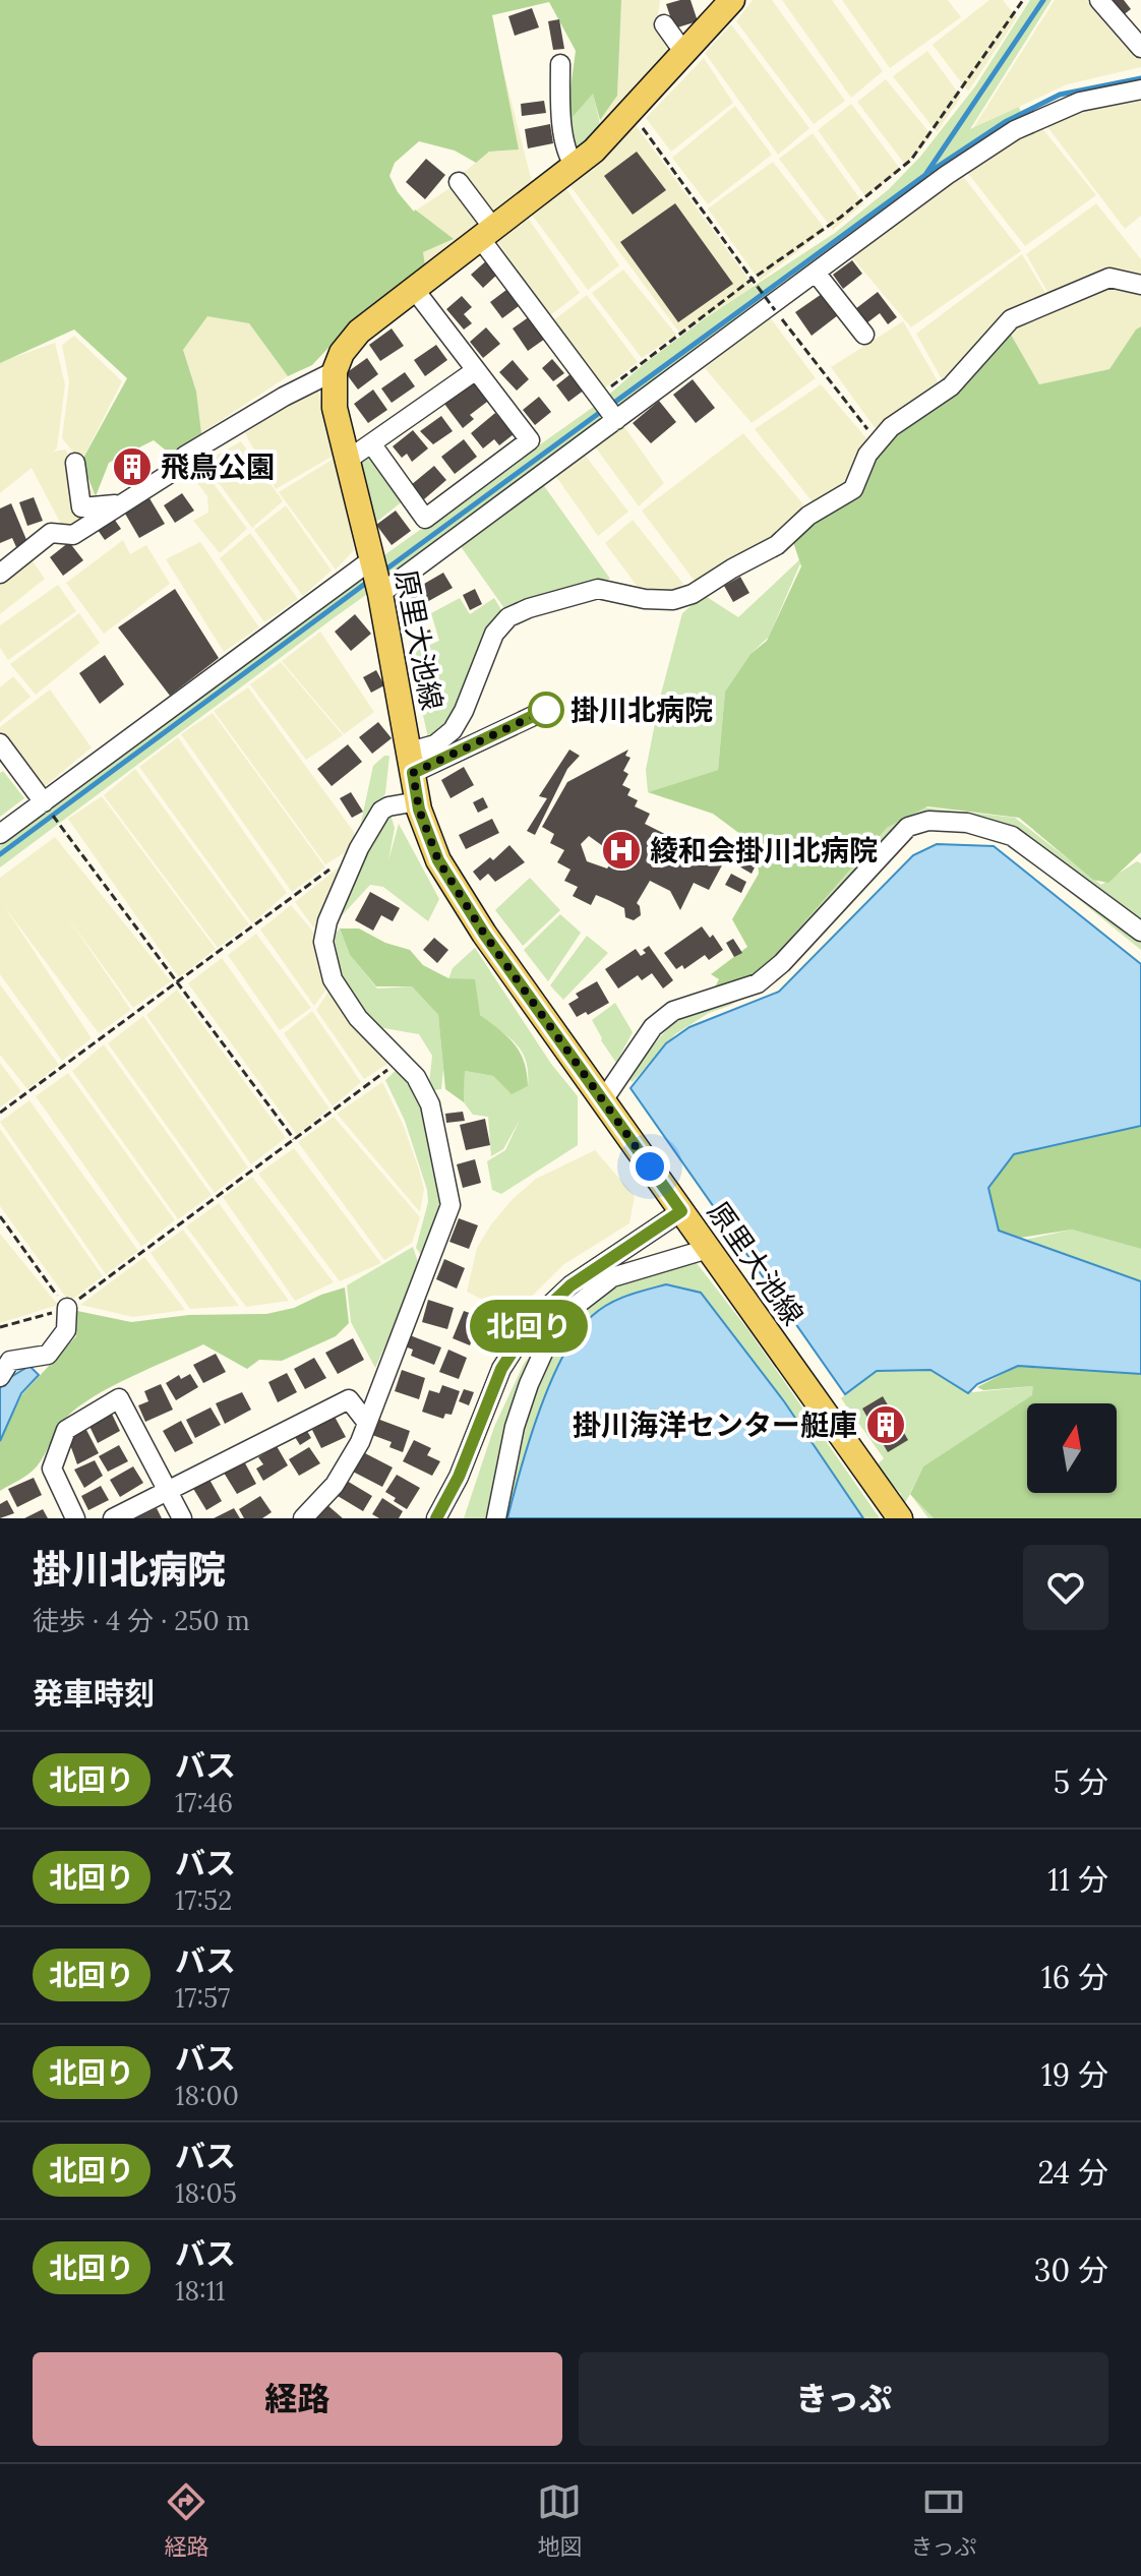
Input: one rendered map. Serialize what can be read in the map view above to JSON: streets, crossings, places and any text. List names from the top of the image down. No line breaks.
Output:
{"streets":{"main road":["原里大池線"]},"places":{"building":["飛鳥公園","掛川海洋センター艇庫"],"other":["掛川北病院"],"hospital":["綾和会掛川北病院"]},"lines":["bus line 北回り"],"north":"top","page":{"on_map":"北回り","heading":[["掛川北病院","徒歩 · 4 分 · 250 m"],"発車時刻"],"list":[{"mark":"北回り","name":"バス","note":"17:46","value":"5 分"},{"mark":"北回り","name":"バス","note":"17:52","value":"11 分"},{"mark":"北回り","name":"バス","note":"17:57","value":"16 分"},{"mark":"北回り","name":"バス","note":"18:00","value":"19 分"},{"mark":"北回り","name":"バス","note":"18:05","value":"24 分"},{"mark":"北回り","name":"バス","note":"18:11","value":"30 分"}],"buttons":["経路","きっぷ"],"tabs":["経路","地図","きっぷ"]}}
